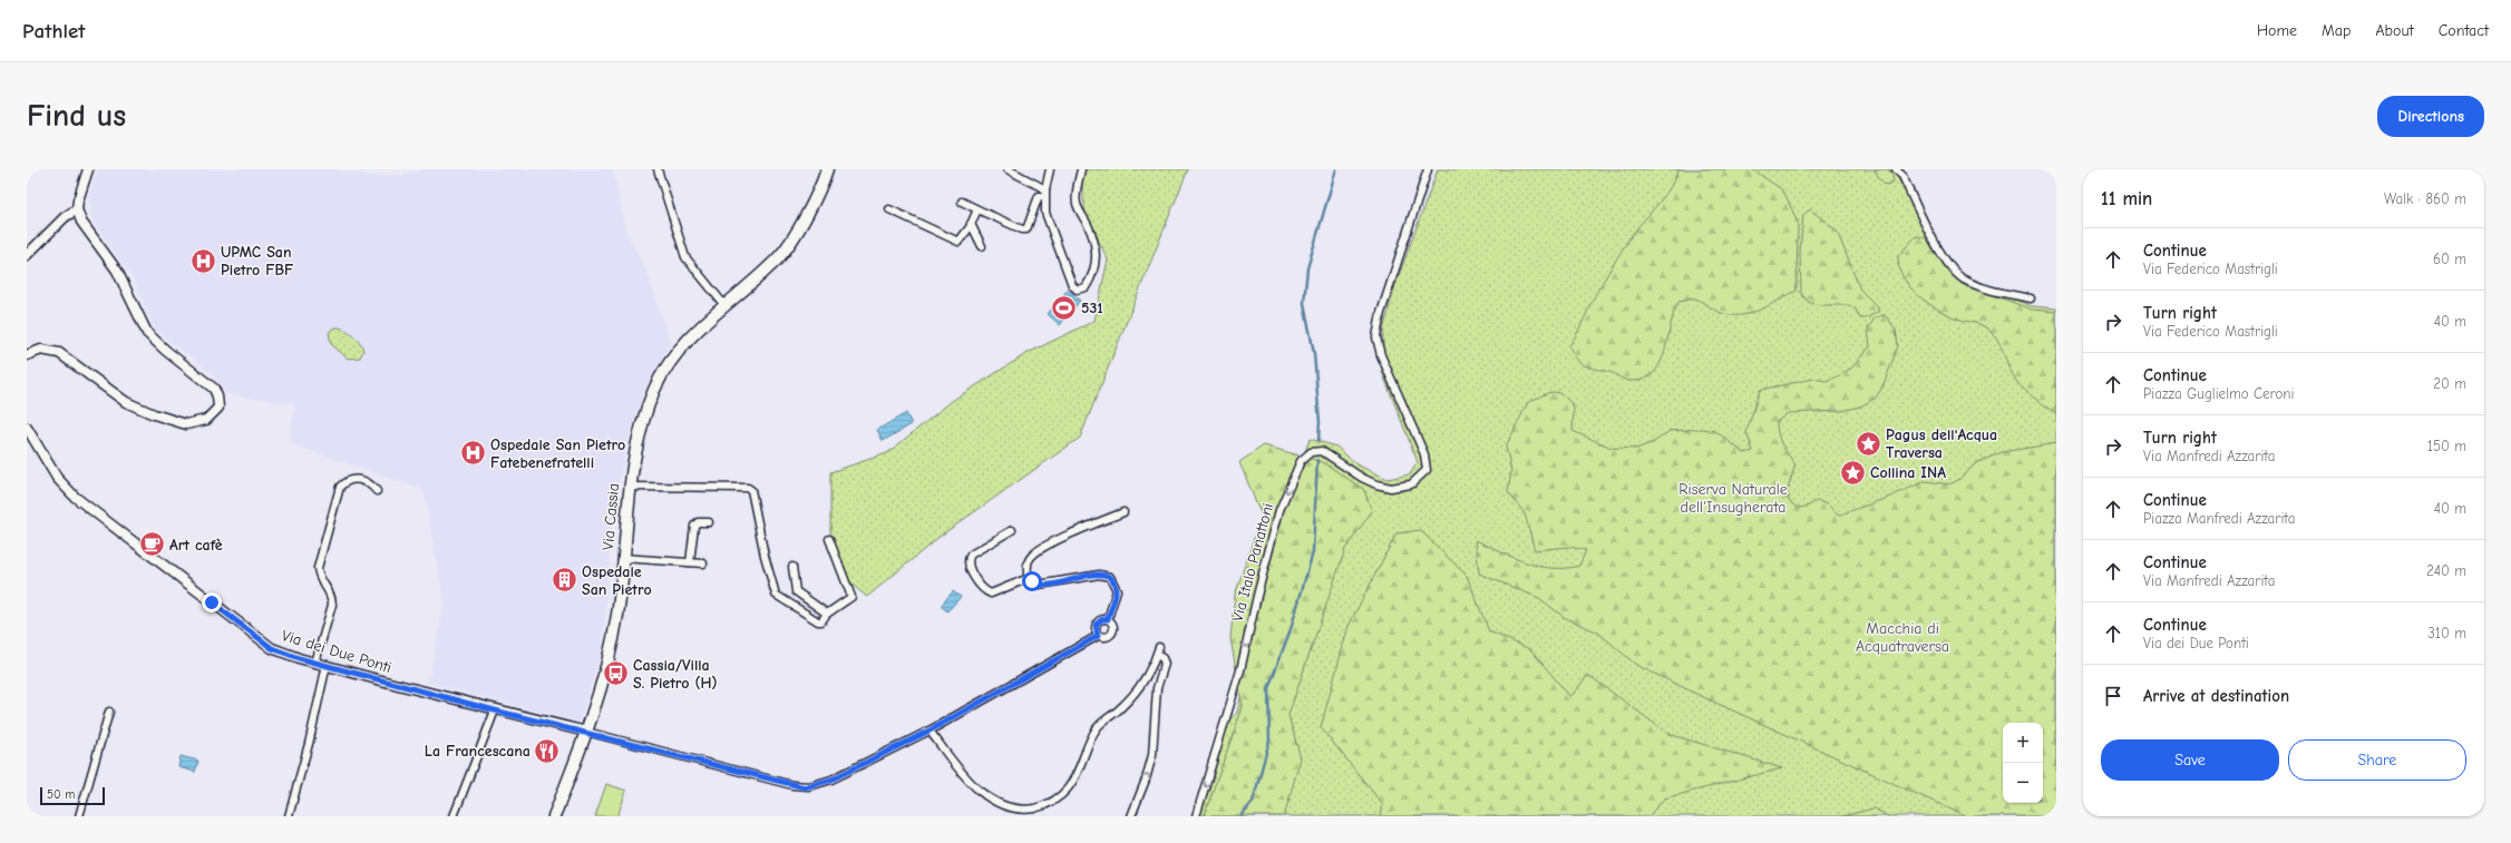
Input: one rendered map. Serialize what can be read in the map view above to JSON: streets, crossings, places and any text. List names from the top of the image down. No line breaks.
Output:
{"streets":{"main road":["Via Cassia"],"street":["Via Italo Panattoni","Via dei Due Ponti"]},"crossings":[["Via Cassia","Via dei Due Ponti"]],"one_way":["Via Italo Panattoni"],"parks":["Riserva Naturale dell'Insugherata","Macchia di Acquatraversa"],"places":{"hospital":["UPMC San Pietro FBF","Ospedale San Pietro Fatebenefratelli"],"sports":["531"],"place":["Pagus dell'Acqua Traversa","Collina INA"],"cafe":["Art cafè"],"building":["Ospedale San Pietro"],"bus stop":["Cassia/Villa S. Pietro (H)"],"restaurant":["La Francescana"]},"scale_bar":"50 m","page":{"header":"Pathlet","nav":["Home","Map","About","Contact"],"buttons":["Directions",["Save","Share"]],"title":"Find us","heading":["11 min","Walk · 860 m"],"list":[["Continue","Via Federico Mastrigli","60 m"],["Turn right","Via Federico Mastrigli","40 m"],["Continue","Piazza Guglielmo Ceroni","20 m"],["Turn right","Via Manfredi Azzarita","150 m"],["Continue","Piazza Manfredi Azzarita","40 m"],["Continue","Via Manfredi Azzarita","240 m"],["Continue","Via dei Due Ponti","310 m"],"Arrive at destination"],"map_buttons":["+","−"],"scale":"50 m"}}
